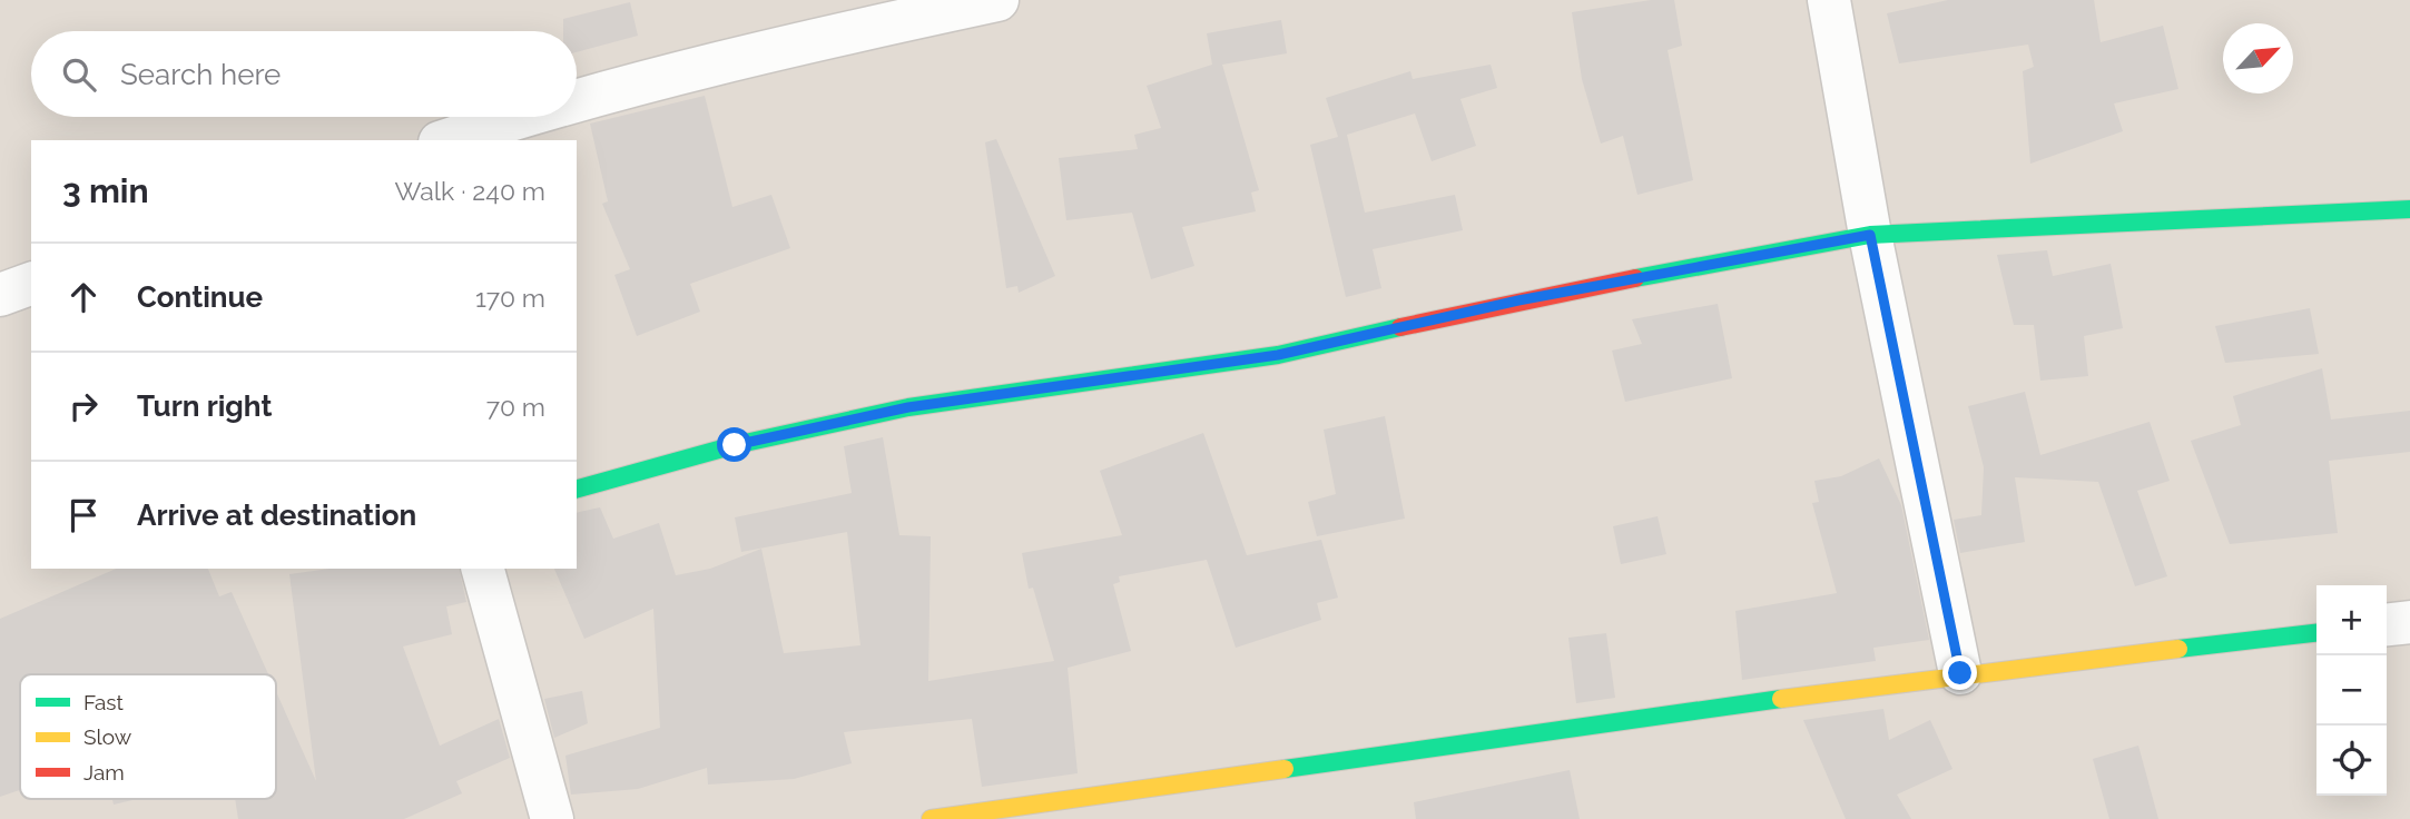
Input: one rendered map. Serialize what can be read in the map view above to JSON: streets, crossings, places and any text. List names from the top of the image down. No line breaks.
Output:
{"legend":["Fast","Slow","Jam"],"north":"top right","page":{"search":"Search here","heading":["3 min","Walk · 240 m"],"list":[["Continue","170 m"],["Turn right","70 m"],"Arrive at destination"],"map_buttons":["+","−"]}}
